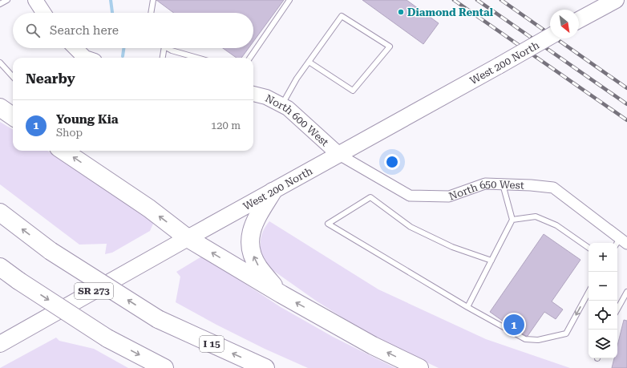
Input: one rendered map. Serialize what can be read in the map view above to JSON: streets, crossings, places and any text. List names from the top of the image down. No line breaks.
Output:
{"streets":{"highway":["I 15"],"main road":["West 200 North","SR 273"],"street":["North 600 West","North 650 West"]},"crossings":[["West 200 North","North 600 West"],["West 200 North","North 650 West"],["North 600 West","North 650 West"]],"places":["Diamond Rental"],"north":"bottom right","page":{"search":"Search here","heading":"Nearby","list":[{"mark":"1","name":"Young Kia","note":"Shop","value":"120 m"}],"map_buttons":["+","−"],"pins":"1"}}
